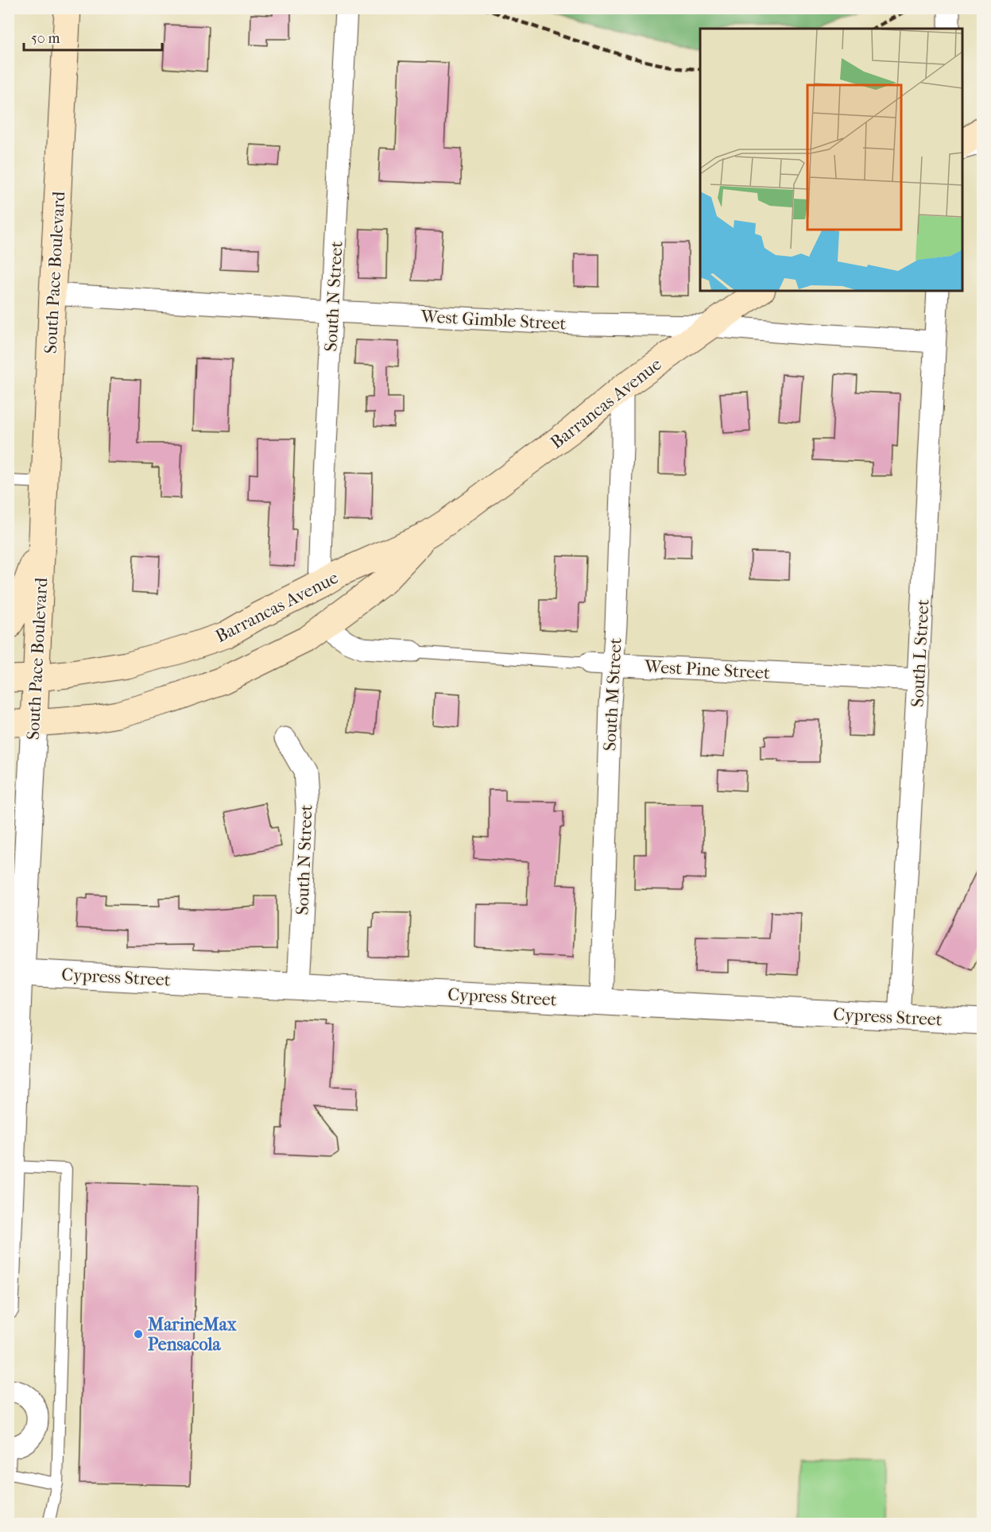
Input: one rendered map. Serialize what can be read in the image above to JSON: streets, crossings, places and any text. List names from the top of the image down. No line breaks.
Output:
{"streets":{"main road":["South Pace Boulevard","Barrancas Avenue"],"street":["South N Street","West Gimble Street","South L Street","West Pine Street","South M Street","Cypress Street"]},"crossings":[["South Pace Boulevard","West Gimble Street"],["South Pace Boulevard","Barrancas Avenue"],["South Pace Boulevard","Cypress Street"],["South N Street","West Gimble Street"],["South N Street","Barrancas Avenue"],["South N Street","Cypress Street"],["West Gimble Street","Barrancas Avenue"],["West Gimble Street","South L Street"],["Barrancas Avenue","South M Street"],["South L Street","West Pine Street"],["South L Street","Cypress Street"],["West Pine Street","South M Street"],["South M Street","Cypress Street"]],"places":["MarineMax Pensacola"],"scale_bar":"50 m"}
